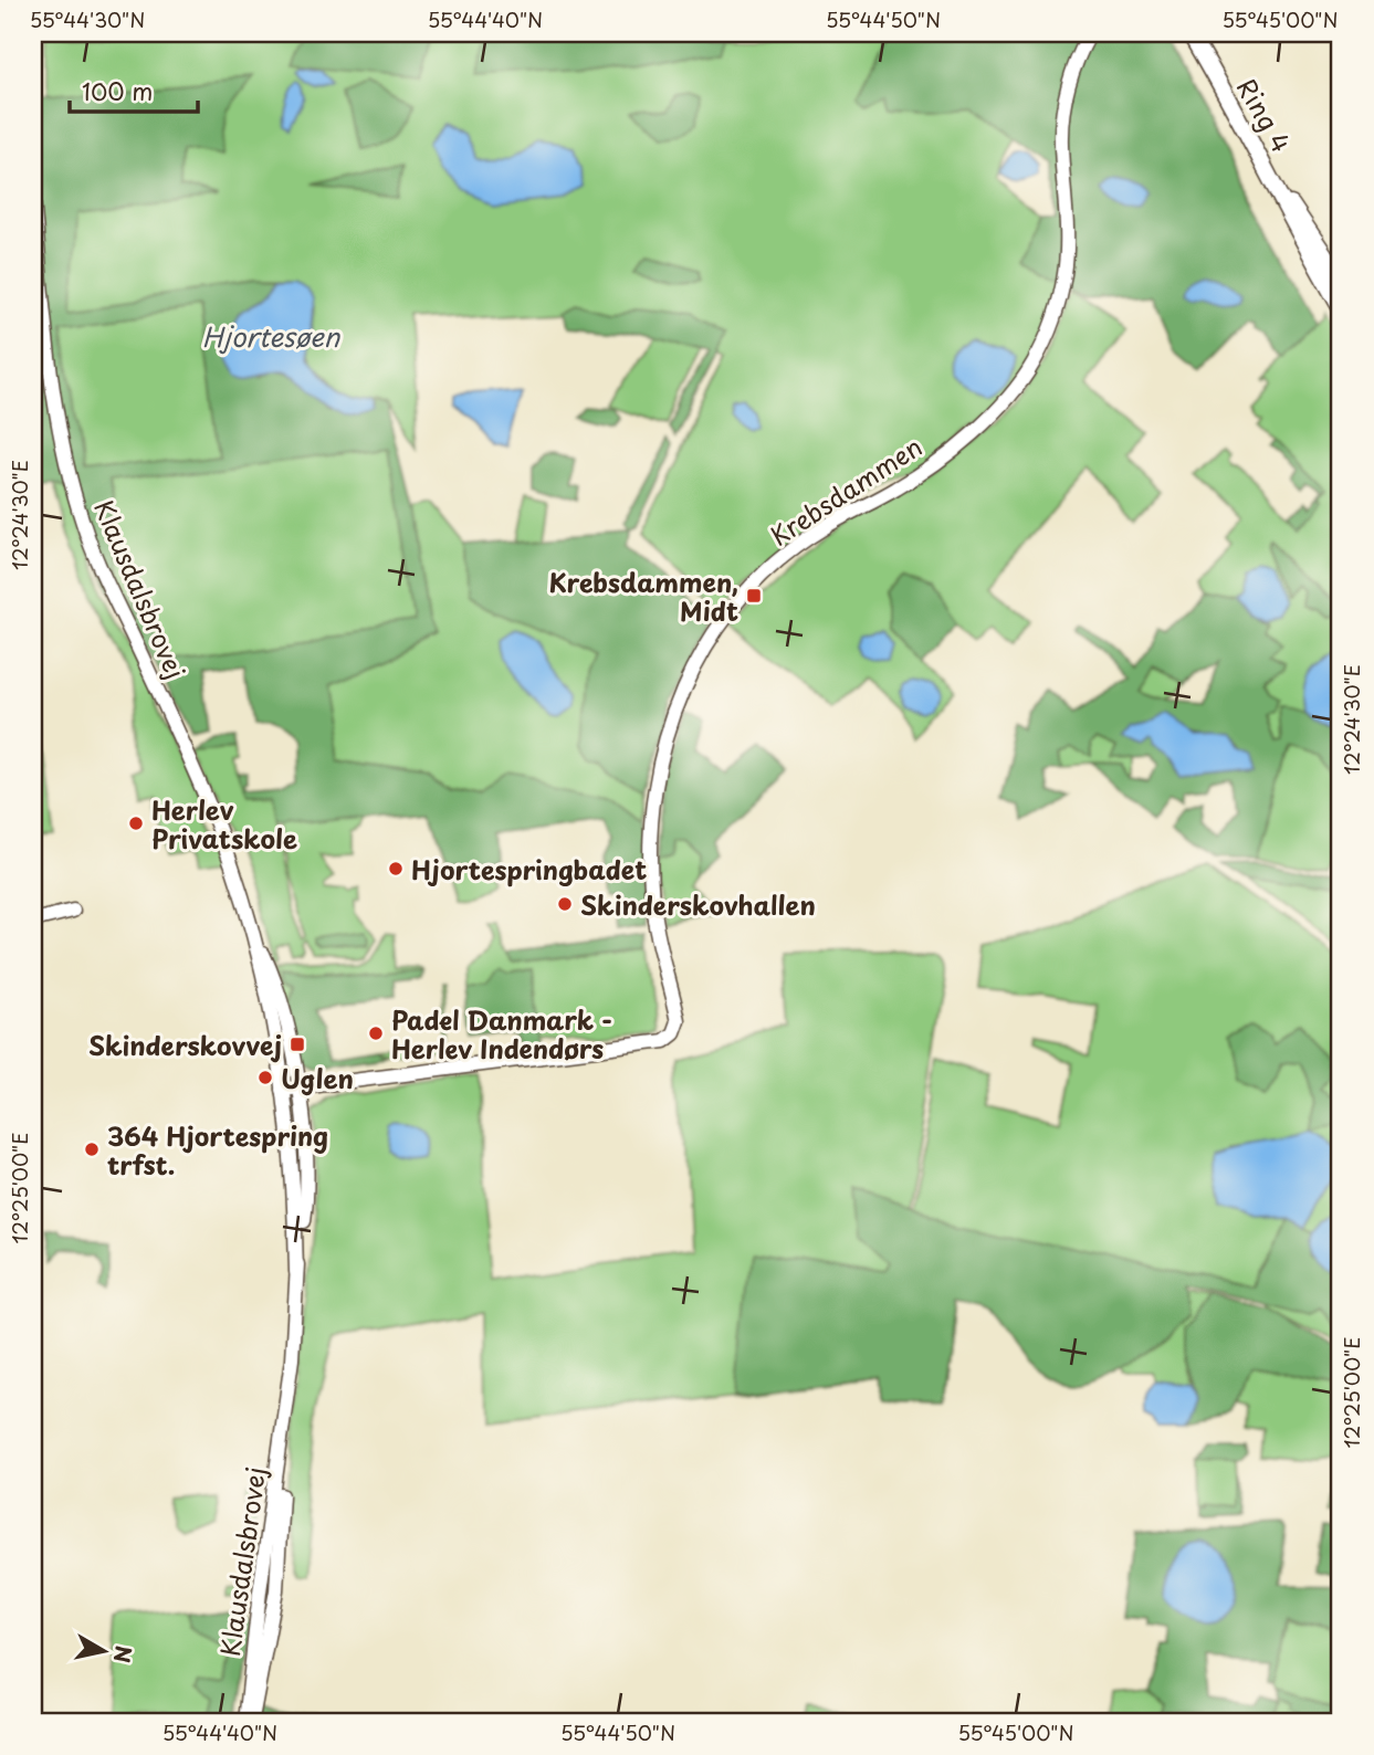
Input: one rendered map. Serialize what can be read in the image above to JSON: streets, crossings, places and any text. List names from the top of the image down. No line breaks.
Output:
{"streets":{"main road":["Ring 4"],"street":["Krebsdammen","Klausdalsbrovej"]},"crossings":[["Krebsdammen","Klausdalsbrovej"]],"water":["Hjortesøen"],"places":{"transit":["Krebsdammen, Midt","Skinderskovvej"],"other":["Herlev Privatskole","Hjortespringbadet","Skinderskovhallen","Padel Danmark - Herlev Indendørs","Uglen","364 Hjortespring trfst."]},"scale_bar":"100 m","north":"right","coordinates":["55°44'30\"N","55°44'40\"N","55°44'50\"N","55°45'00\"N","12°24'30\"E","12°25'00\"E"]}
